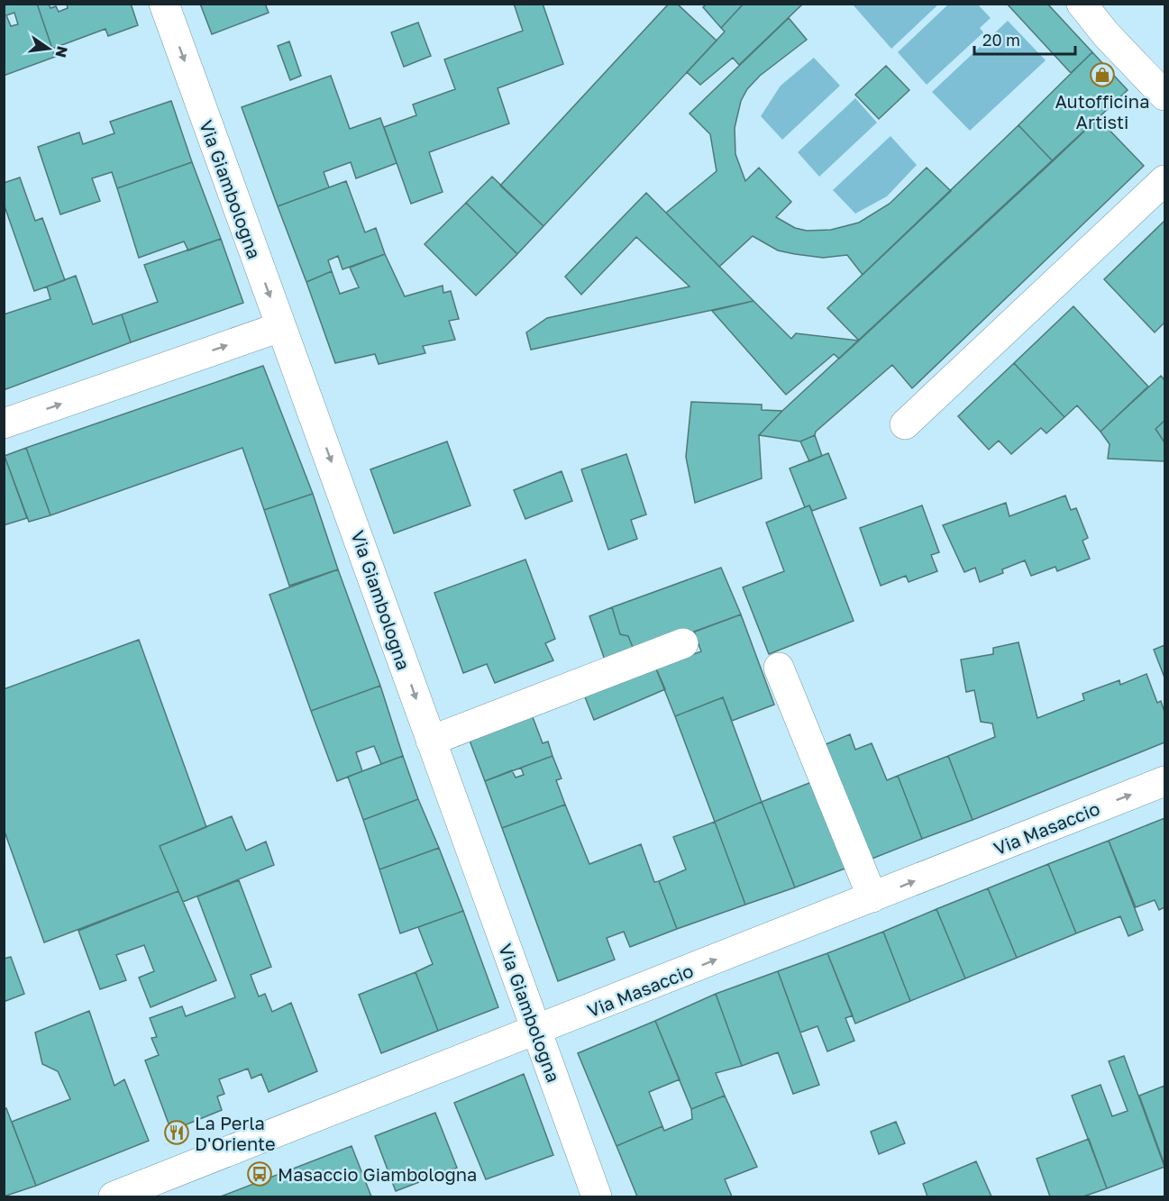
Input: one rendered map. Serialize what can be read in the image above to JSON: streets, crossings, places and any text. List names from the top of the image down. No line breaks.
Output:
{"streets":{"street":["Via Giambologna","Via Masaccio"]},"crossings":[["Via Giambologna","Via Masaccio"]],"one_way":["Via Giambologna","Via Masaccio"],"places":{"shop":["Autofficina Artisti"],"restaurant":["La Perla D'Oriente"],"bus stop":["Masaccio Giambologna"]},"scale_bar":"20 m","north":"right"}
